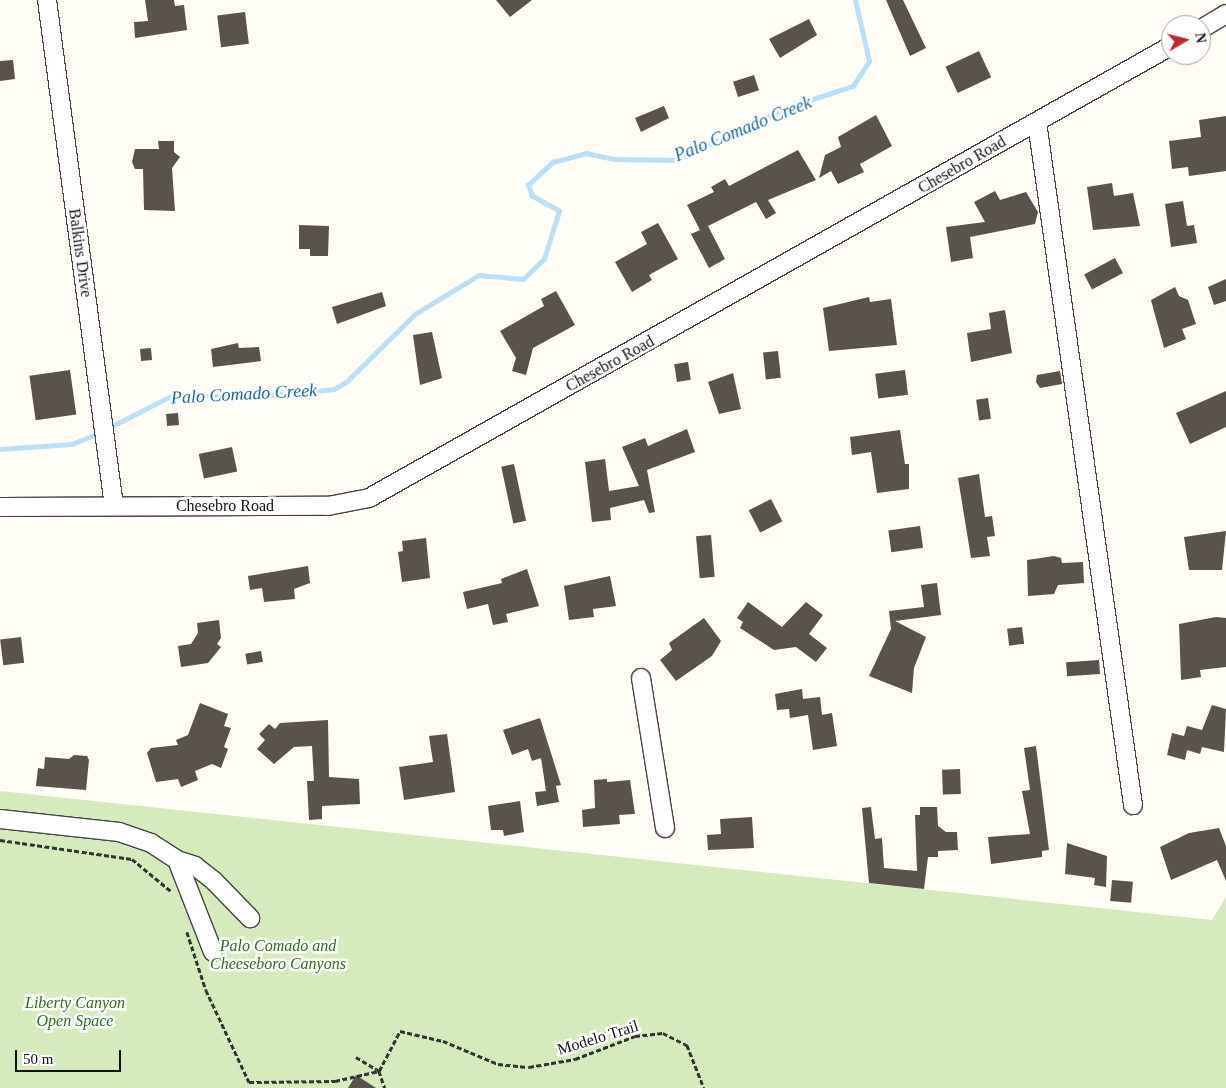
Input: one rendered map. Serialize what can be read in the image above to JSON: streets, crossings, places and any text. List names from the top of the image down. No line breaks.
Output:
{"streets":{"street":["Chesebro Road","Balkins Drive"],"path":["Modelo Trail"]},"crossings":[["Chesebro Road","Balkins Drive"]],"water":["Palo Comado Creek"],"parks":["Palo Comado and Cheeseboro Canyons","Liberty Canyon Open Space"],"scale_bar":"50 m","north":"right"}
